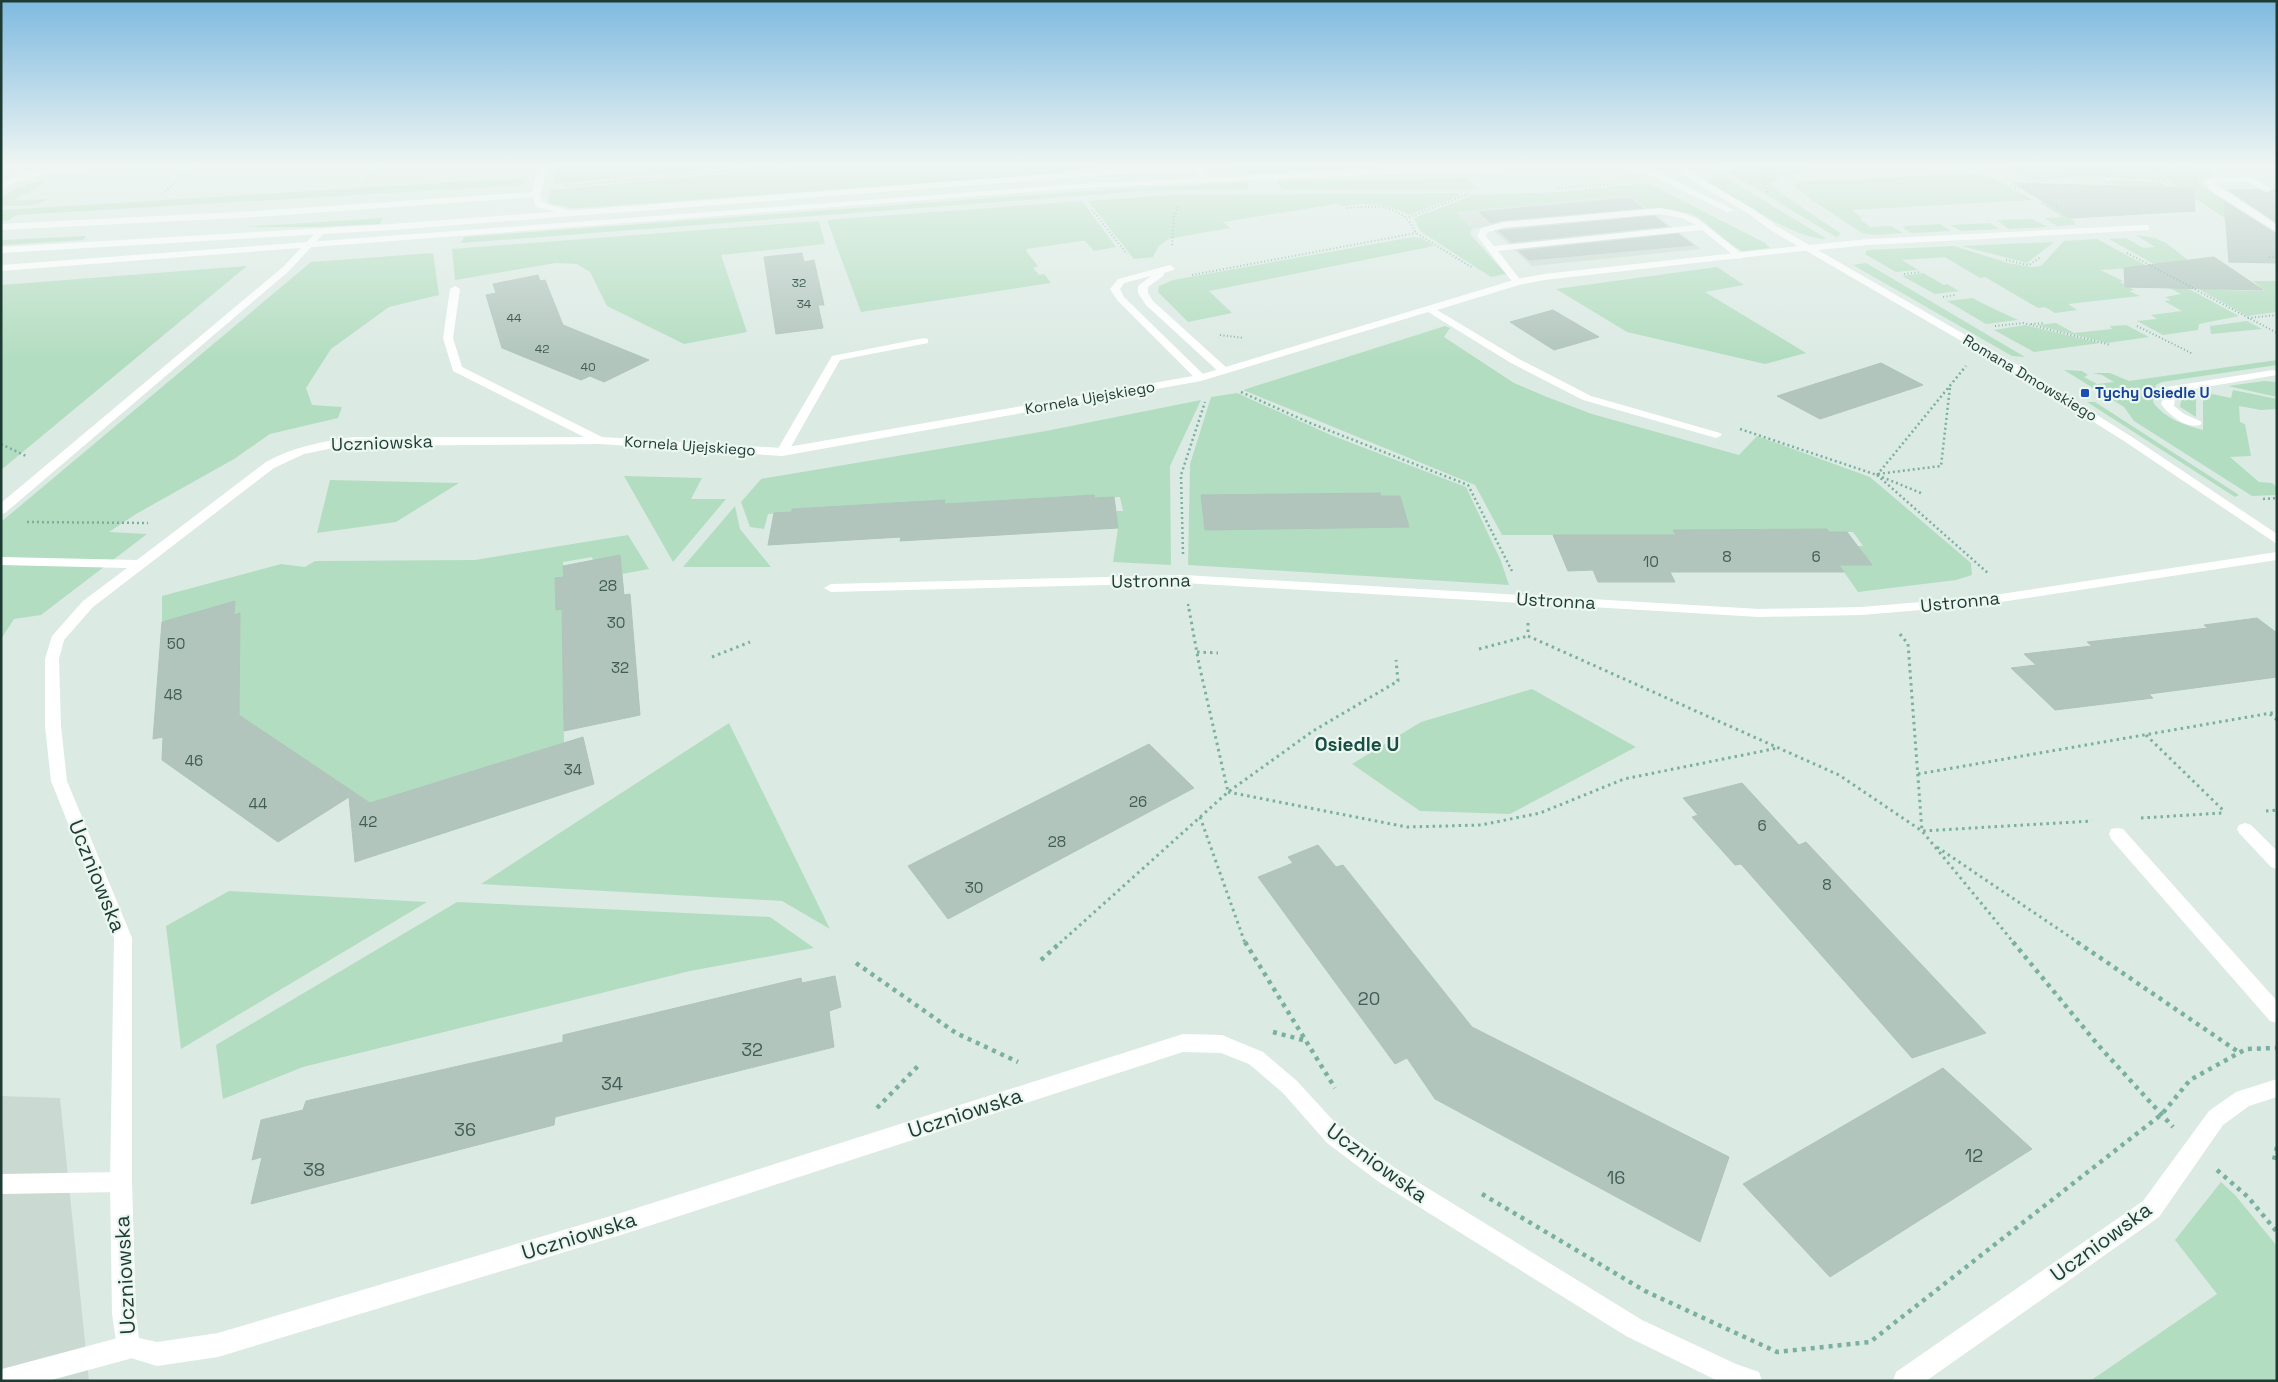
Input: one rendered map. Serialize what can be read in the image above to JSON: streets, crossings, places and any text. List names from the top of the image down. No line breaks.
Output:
{"streets":{"street":["Romana Dmowskiego","Kornela Ujejskiego","Uczniowska","Ustronna"]},"crossings":[["Romana Dmowskiego","Kornela Ujejskiego"],["Kornela Ujejskiego","Uczniowska"]],"districts":["Osiedle U"],"places":{"transit":["Tychy Osiedle U"]},"house_numbers":["32","34","44","42","40","8","6","10","28","30","50","32","48","46","34","26","44","42","6","28","8","30","20","32","34","36","12","38","16"]}
